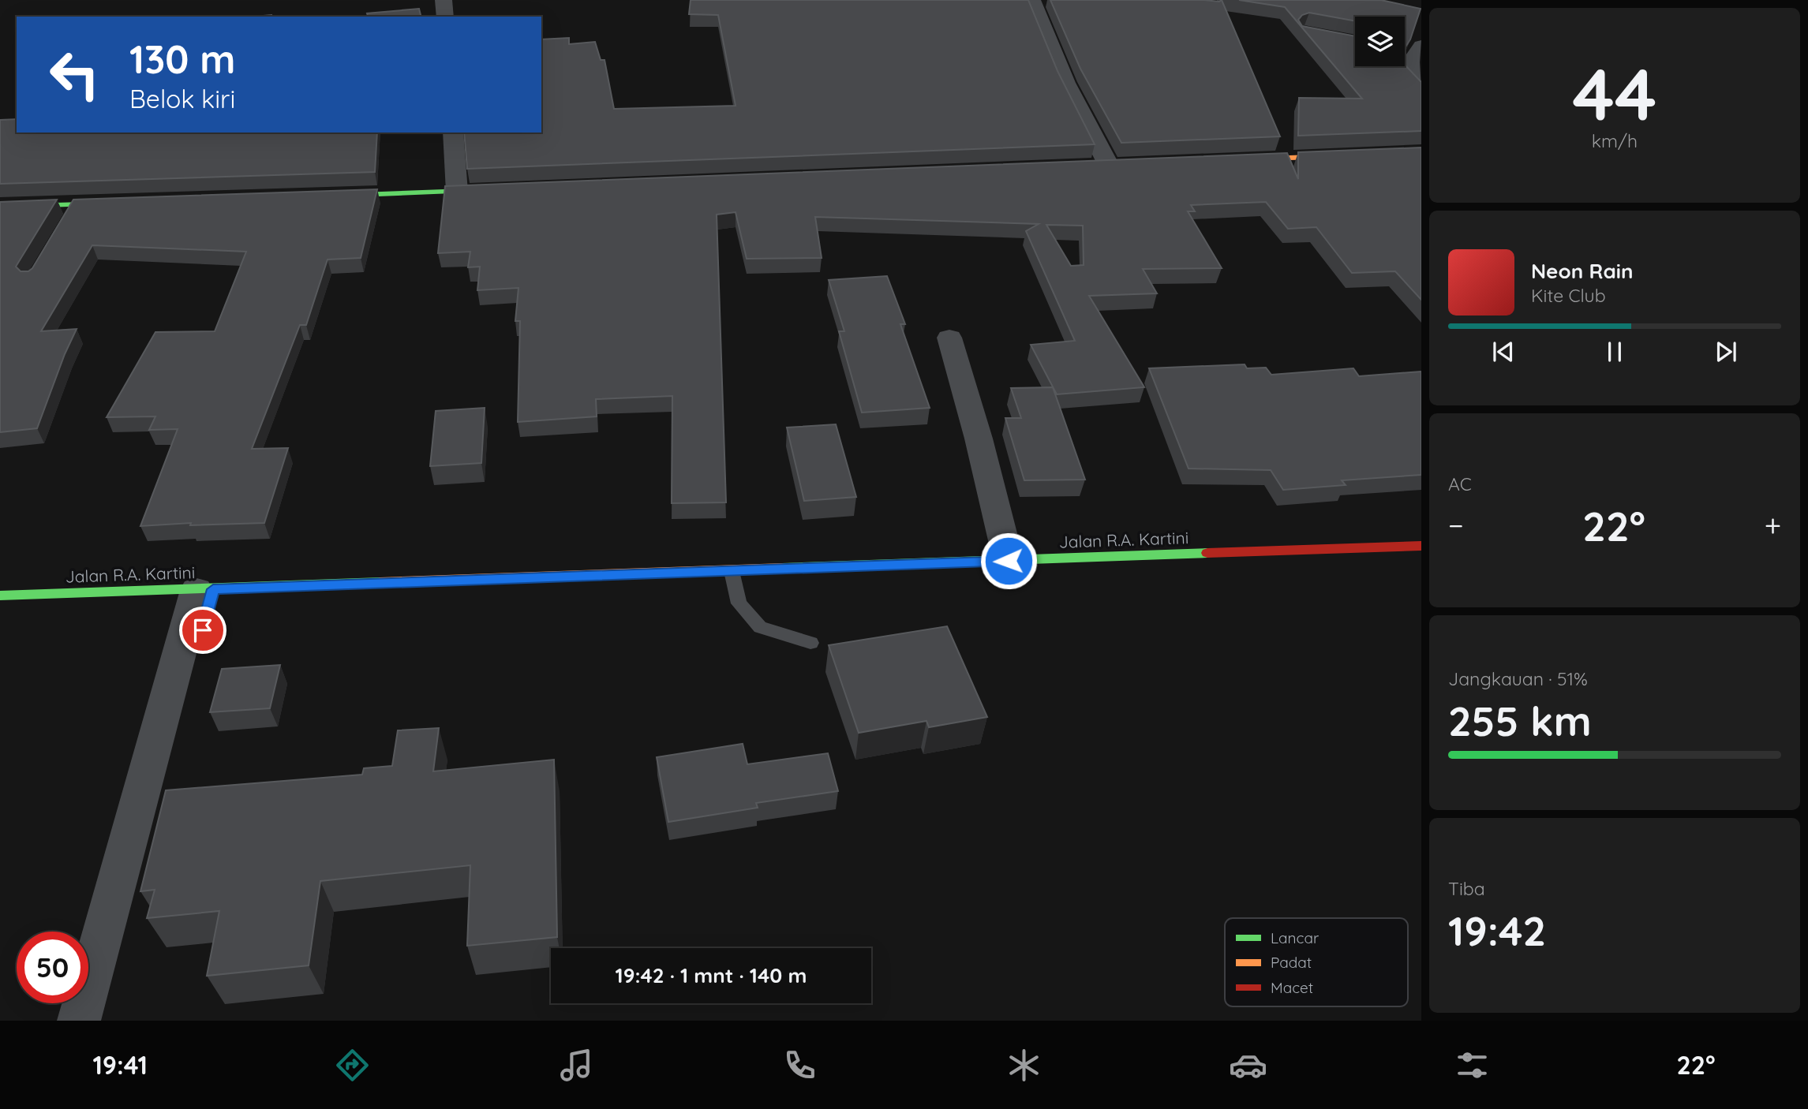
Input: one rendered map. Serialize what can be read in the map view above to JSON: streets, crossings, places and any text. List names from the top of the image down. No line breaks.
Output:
{"streets":{"main road":["Jalan R.A. Kartini"]},"legend":["Lancar","Padat","Macet"],"page":{"tile":[["44","km/h"],"AC",["Jangkauan · 51%","255 km"],["Tiba","19:42"]],"turn":["130 m","Belok kiri"],"song":["Neon Rain","Kite Club"],"heat":["−","22°","+"],"limit":"50","trip":"19:42 · 1 mnt · 140 m","tabs":["19:41","22°"]}}
